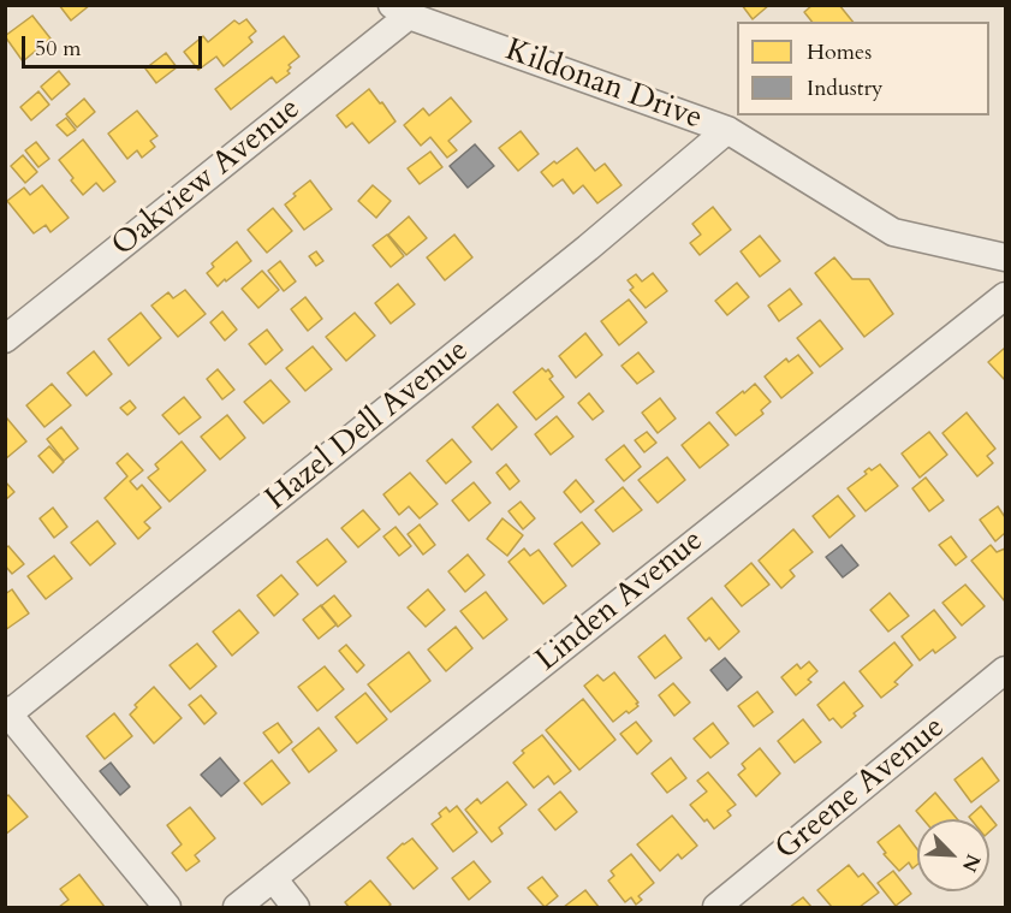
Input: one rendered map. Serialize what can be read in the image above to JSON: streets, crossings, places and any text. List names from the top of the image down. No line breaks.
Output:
{"streets":{"street":["Kildonan Drive","Oakview Avenue","Hazel Dell Avenue","Linden Avenue","Greene Avenue"]},"crossings":[["Kildonan Drive","Oakview Avenue"],["Kildonan Drive","Hazel Dell Avenue"]],"legend":["Homes","Industry"],"scale_bar":"50 m","north":"bottom right"}
